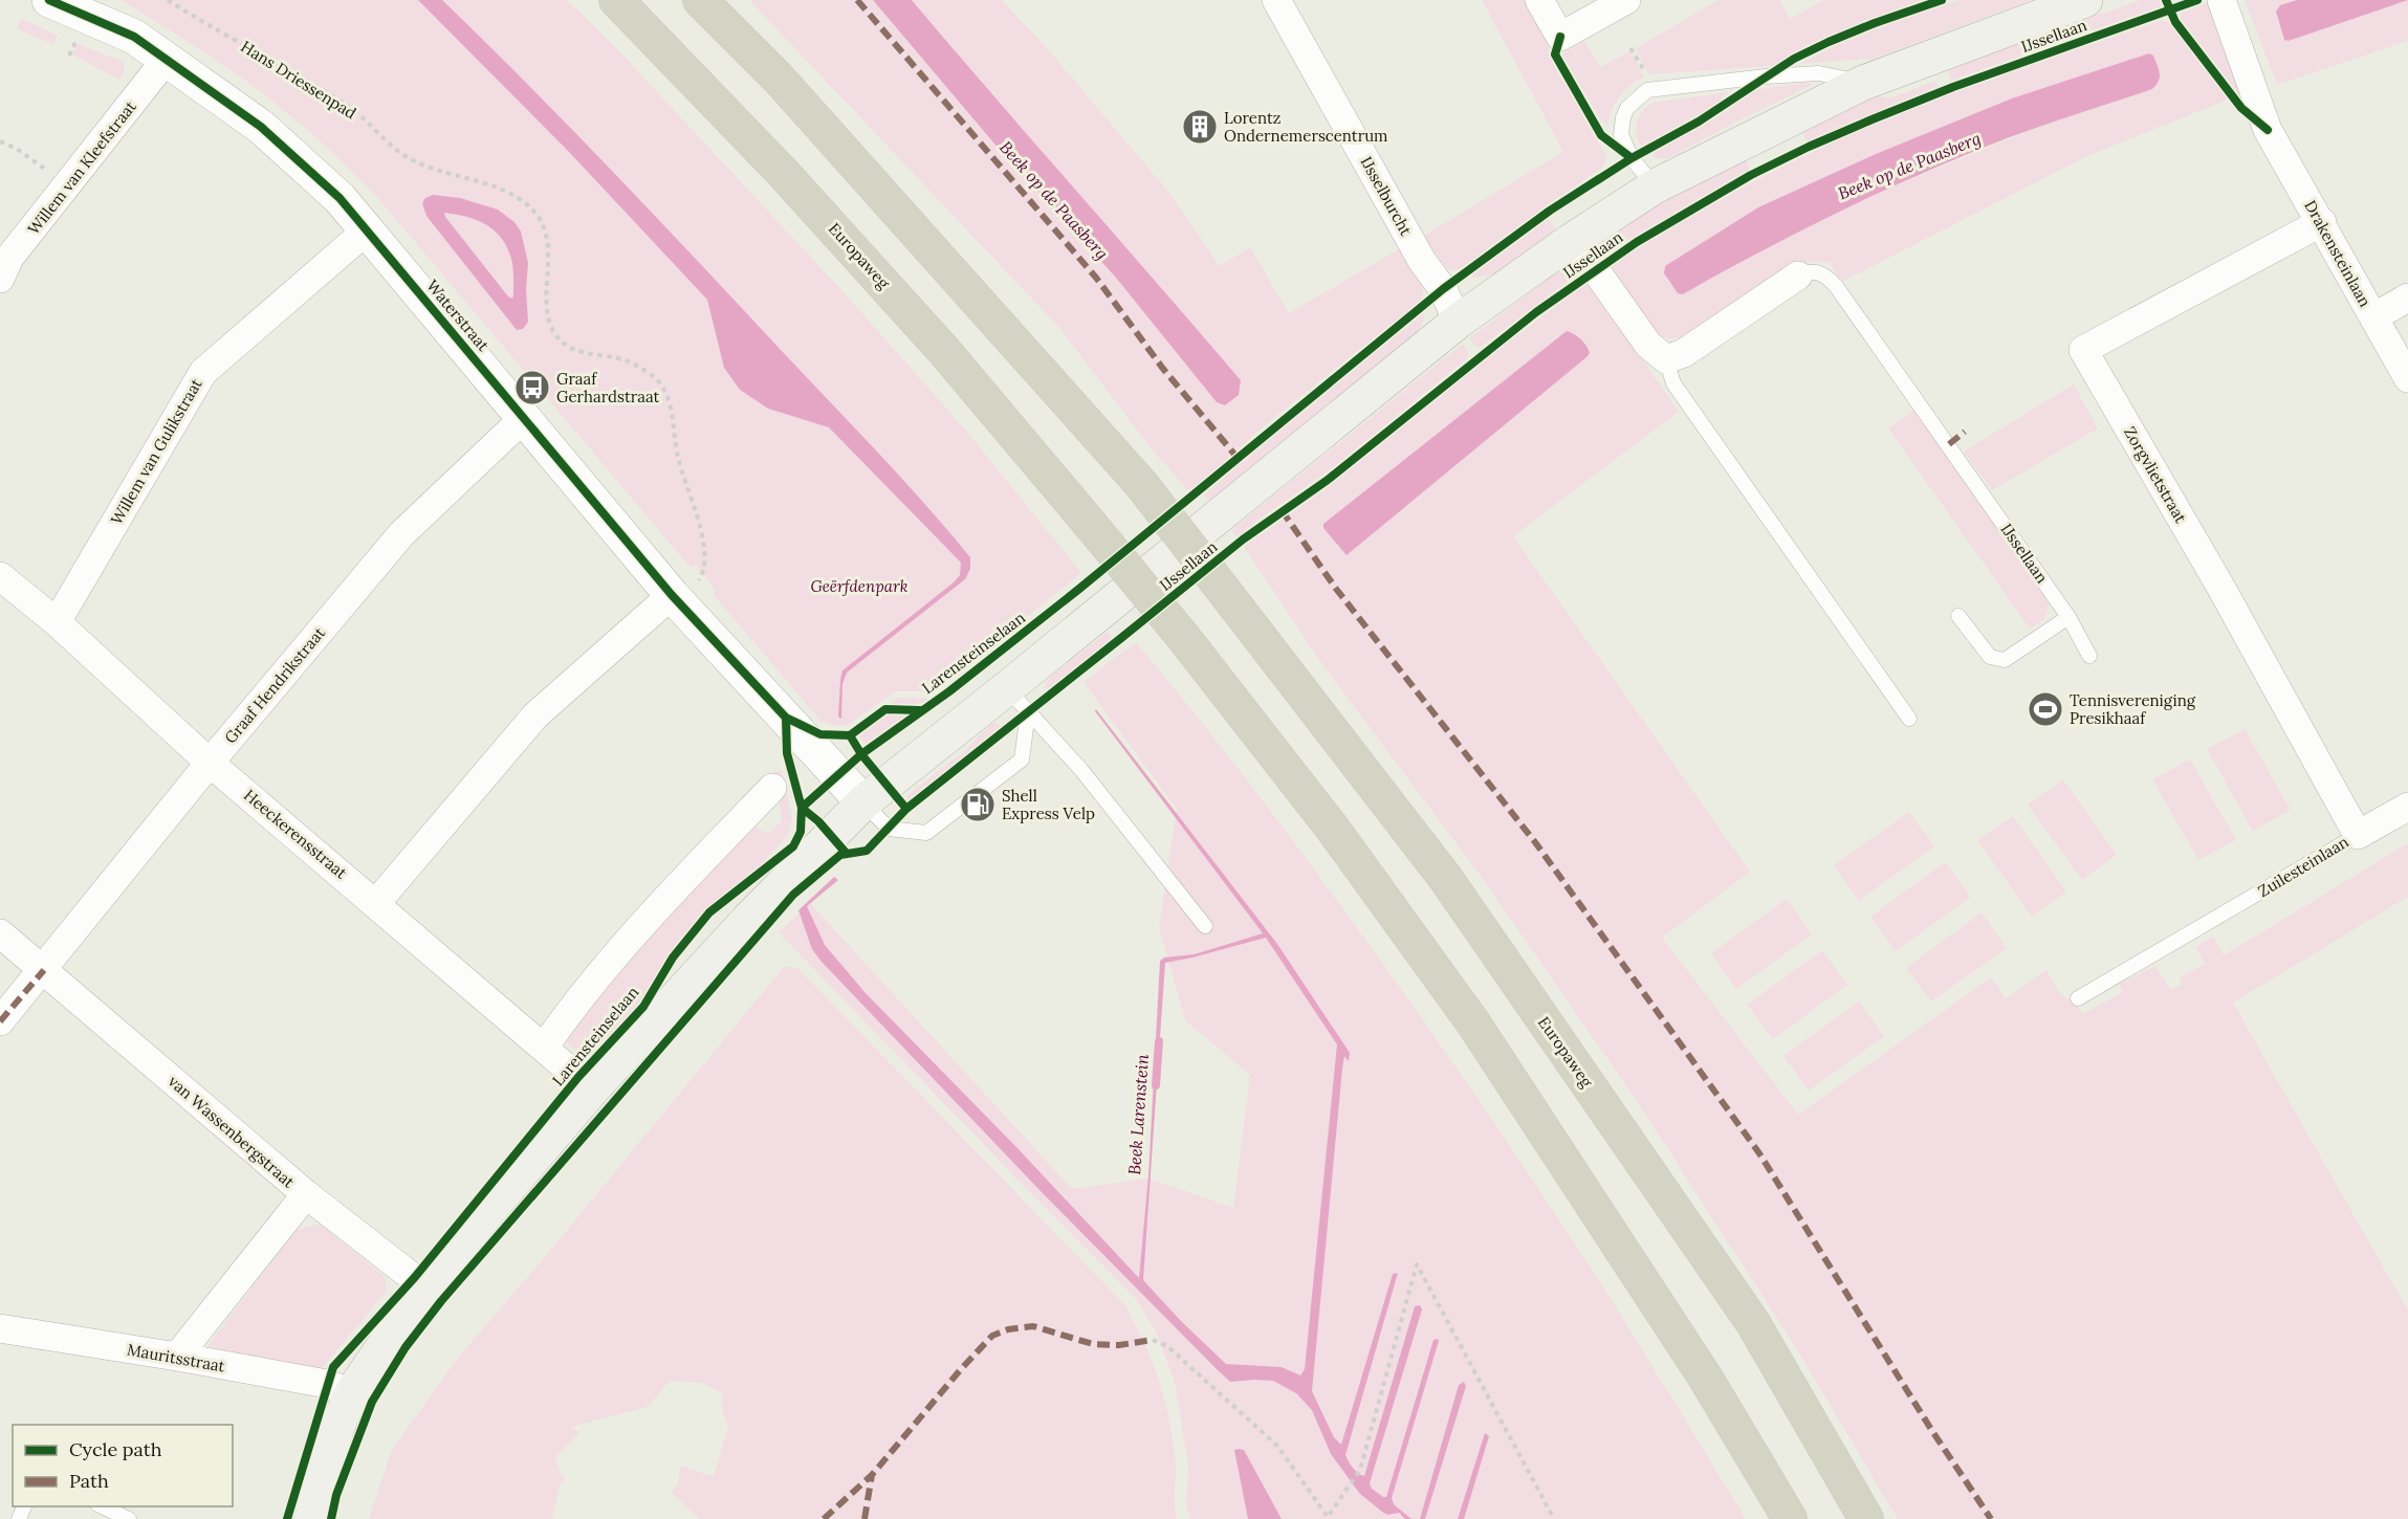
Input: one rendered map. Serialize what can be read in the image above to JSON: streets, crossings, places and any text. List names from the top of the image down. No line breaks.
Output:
{"streets":{"highway":["Europaweg"],"main road":["IJssellaan","Larensteinselaan"],"street":["Willem van Kleefstraat","IJsselburcht","Drakensteinlaan","Waterstraat","Willem van Gulikstraat","Zorgvlietstraat","Graaf Hendrikstraat","Heeckerensstraat","Zuilesteinlaan","van Wassenbergstraat","Mauritsstraat"],"path":["Hans Driessenpad"]},"crossings":[["IJssellaan","IJsselburcht"],["IJssellaan","Larensteinselaan"],["Hans Driessenpad","Waterstraat"],["Willem van Kleefstraat","Waterstraat"],["Drakensteinlaan","Zorgvlietstraat"],["Waterstraat","Willem van Gulikstraat"],["Waterstraat","Larensteinselaan"],["Waterstraat","Graaf Hendrikstraat"],["Willem van Gulikstraat","Heeckerensstraat"],["Zorgvlietstraat","Zuilesteinlaan"],["Larensteinselaan","Heeckerensstraat"],["Larensteinselaan","van Wassenbergstraat"],["Larensteinselaan","Mauritsstraat"],["Graaf Hendrikstraat","Heeckerensstraat"],["Graaf Hendrikstraat","van Wassenbergstraat"]],"water":["Beek op de Paasberg","Beek Larenstein"],"parks":["Geërfdenpark"],"places":{"building":["Lorentz Ondernemerscentrum"],"bus stop":["Graaf Gerhardstraat"],"sports":["Tennisvereniging Presikhaaf"],"fuel station":["Shell Express Velp"]},"legend":["Cycle path","Path"]}
